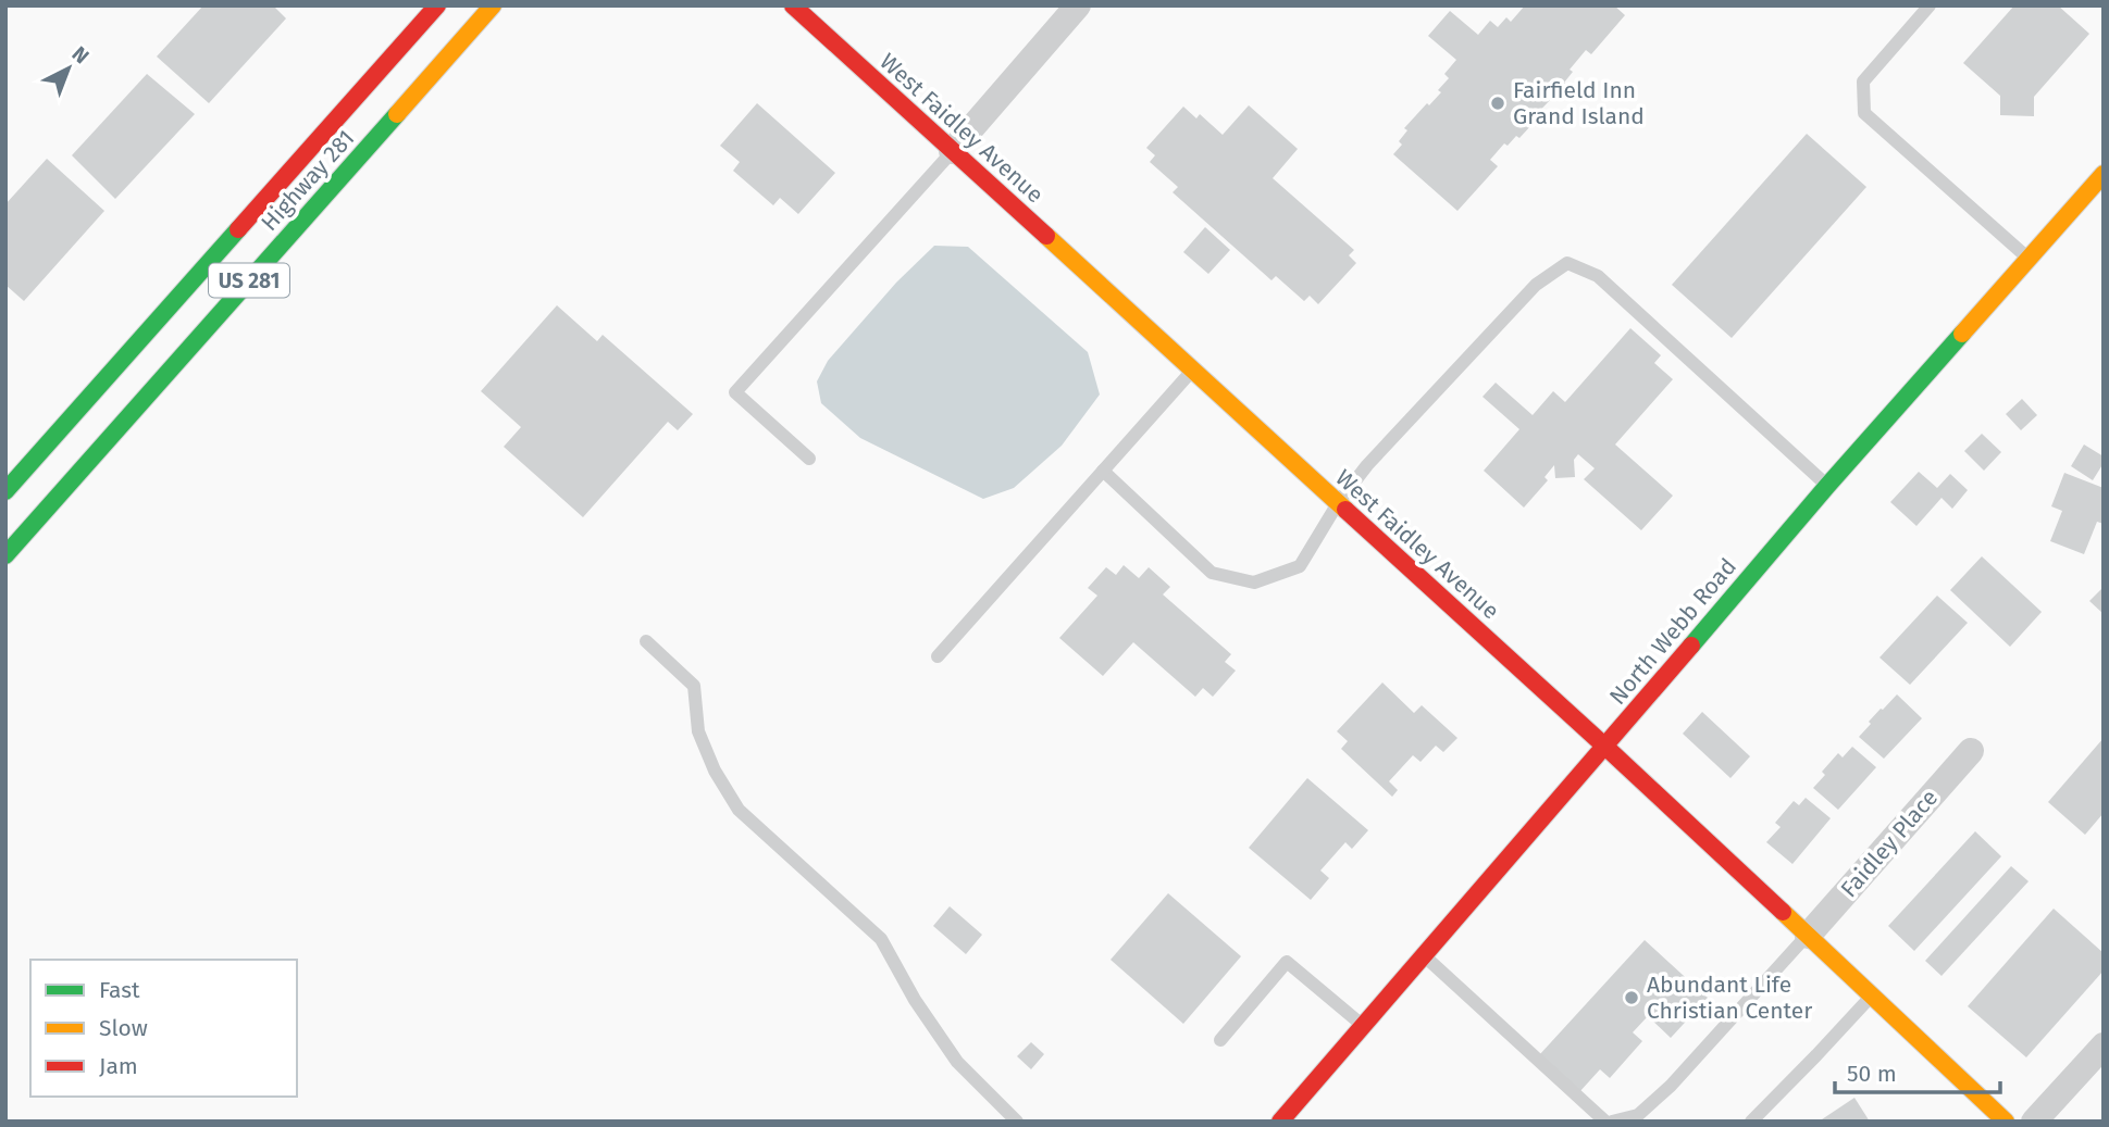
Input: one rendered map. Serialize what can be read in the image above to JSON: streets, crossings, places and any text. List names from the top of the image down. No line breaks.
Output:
{"streets":{"main road":["West Faidley Avenue","Highway 281","US 281","North Webb Road"],"street":["Faidley Place"]},"crossings":[["West Faidley Avenue","North Webb Road"],["West Faidley Avenue","Faidley Place"]],"places":["Fairfield Inn Grand Island","Abundant Life Christian Center"],"legend":["Fast","Slow","Jam"],"scale_bar":"50 m","north":"top right"}
